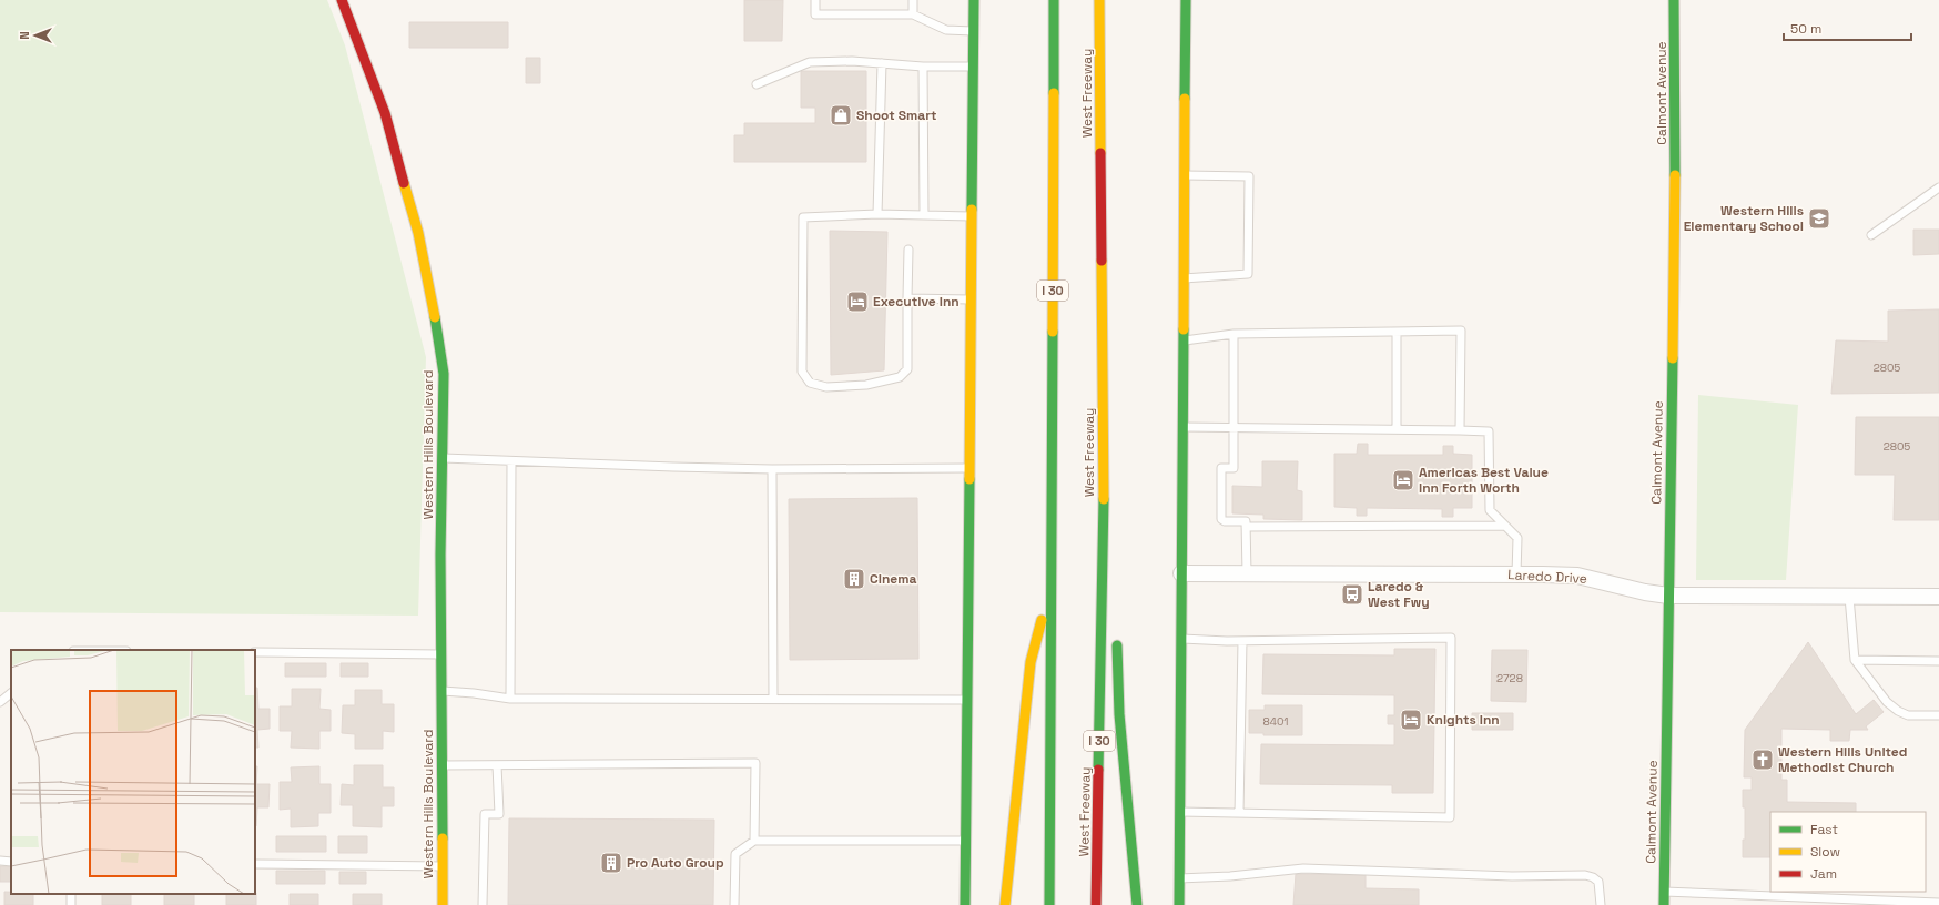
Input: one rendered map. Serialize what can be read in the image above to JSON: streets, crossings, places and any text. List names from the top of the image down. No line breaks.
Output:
{"streets":{"main road":["West Freeway","Calmont Avenue","I 30","Western Hills Boulevard"],"street":["Laredo Drive"]},"crossings":[["Calmont Avenue","Laredo Drive"]],"places":{"shop":["Shoot Smart"],"school or university":["Western Hills Elementary School"],"hotel":["Executive Inn","Americas Best Value Inn Forth Worth","Knights Inn"],"building":["Cinema","Pro Auto Group"],"bus stop":["Laredo & West Fwy"],"church":["Western Hills United Methodist Church"]},"house_numbers":["2805","2805","2728","8401"],"legend":["Fast","Slow","Jam"],"scale_bar":"50 m","north":"left"}
